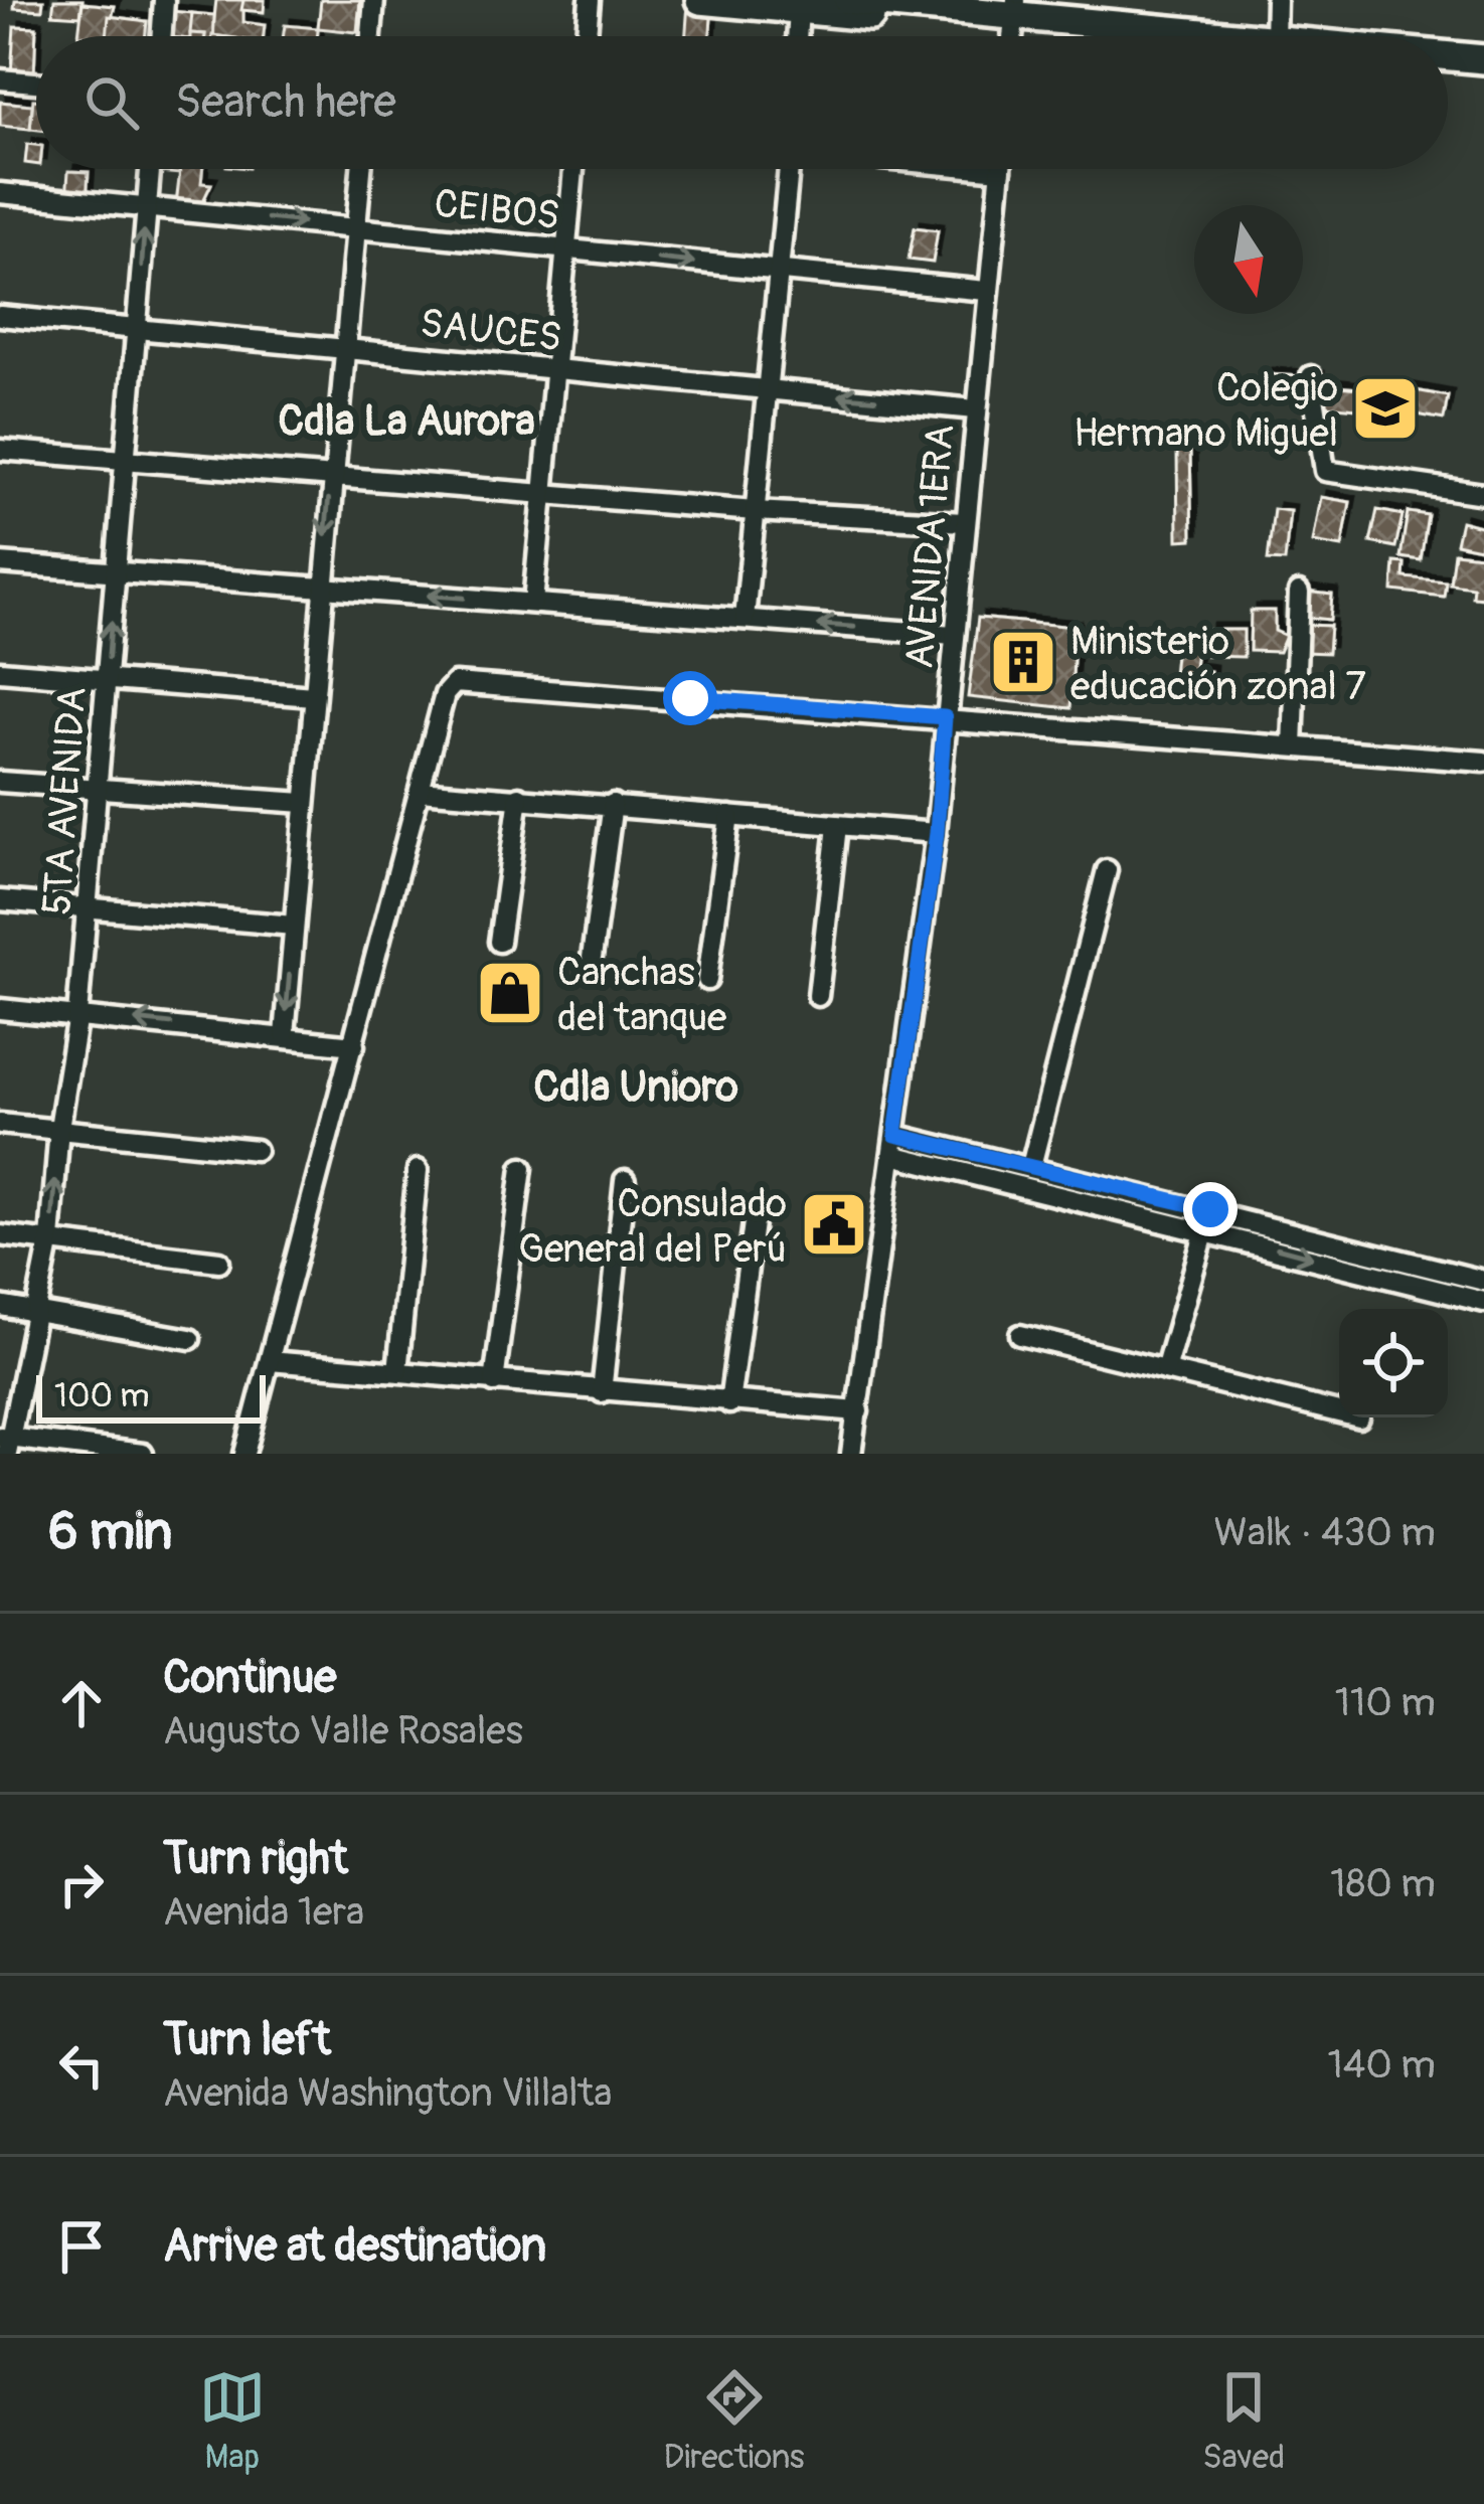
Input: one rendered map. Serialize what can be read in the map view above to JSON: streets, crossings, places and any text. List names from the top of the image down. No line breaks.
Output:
{"streets":{"street":["CEIBOS","SAUCES","AVENIDA 1ERA","5TA AVENIDA"]},"crossings":[["CEIBOS","AVENIDA 1ERA"],["CEIBOS","5TA AVENIDA"],["SAUCES","AVENIDA 1ERA"],["SAUCES","5TA AVENIDA"]],"one_way":["CEIBOS"],"districts":["Cdla La Aurora","Cdla Unioro"],"places":{"school or university":["Colegio Hermano Miguel"],"building":["Ministerio educación zonal 7"],"shop":["Canchas del tanque"],"public building":["Consulado General del Perú"]},"scale_bar":"100 m","north":"bottom","page":{"search":"Search here","scale":"100 m","heading":["6 min","Walk · 430 m"],"list":[["Continue","Augusto Valle Rosales","110 m"],["Turn right","Avenida 1era","180 m"],["Turn left","Avenida Washington Villalta","140 m"],"Arrive at destination"],"nav":["Map","Directions","Saved"]}}
